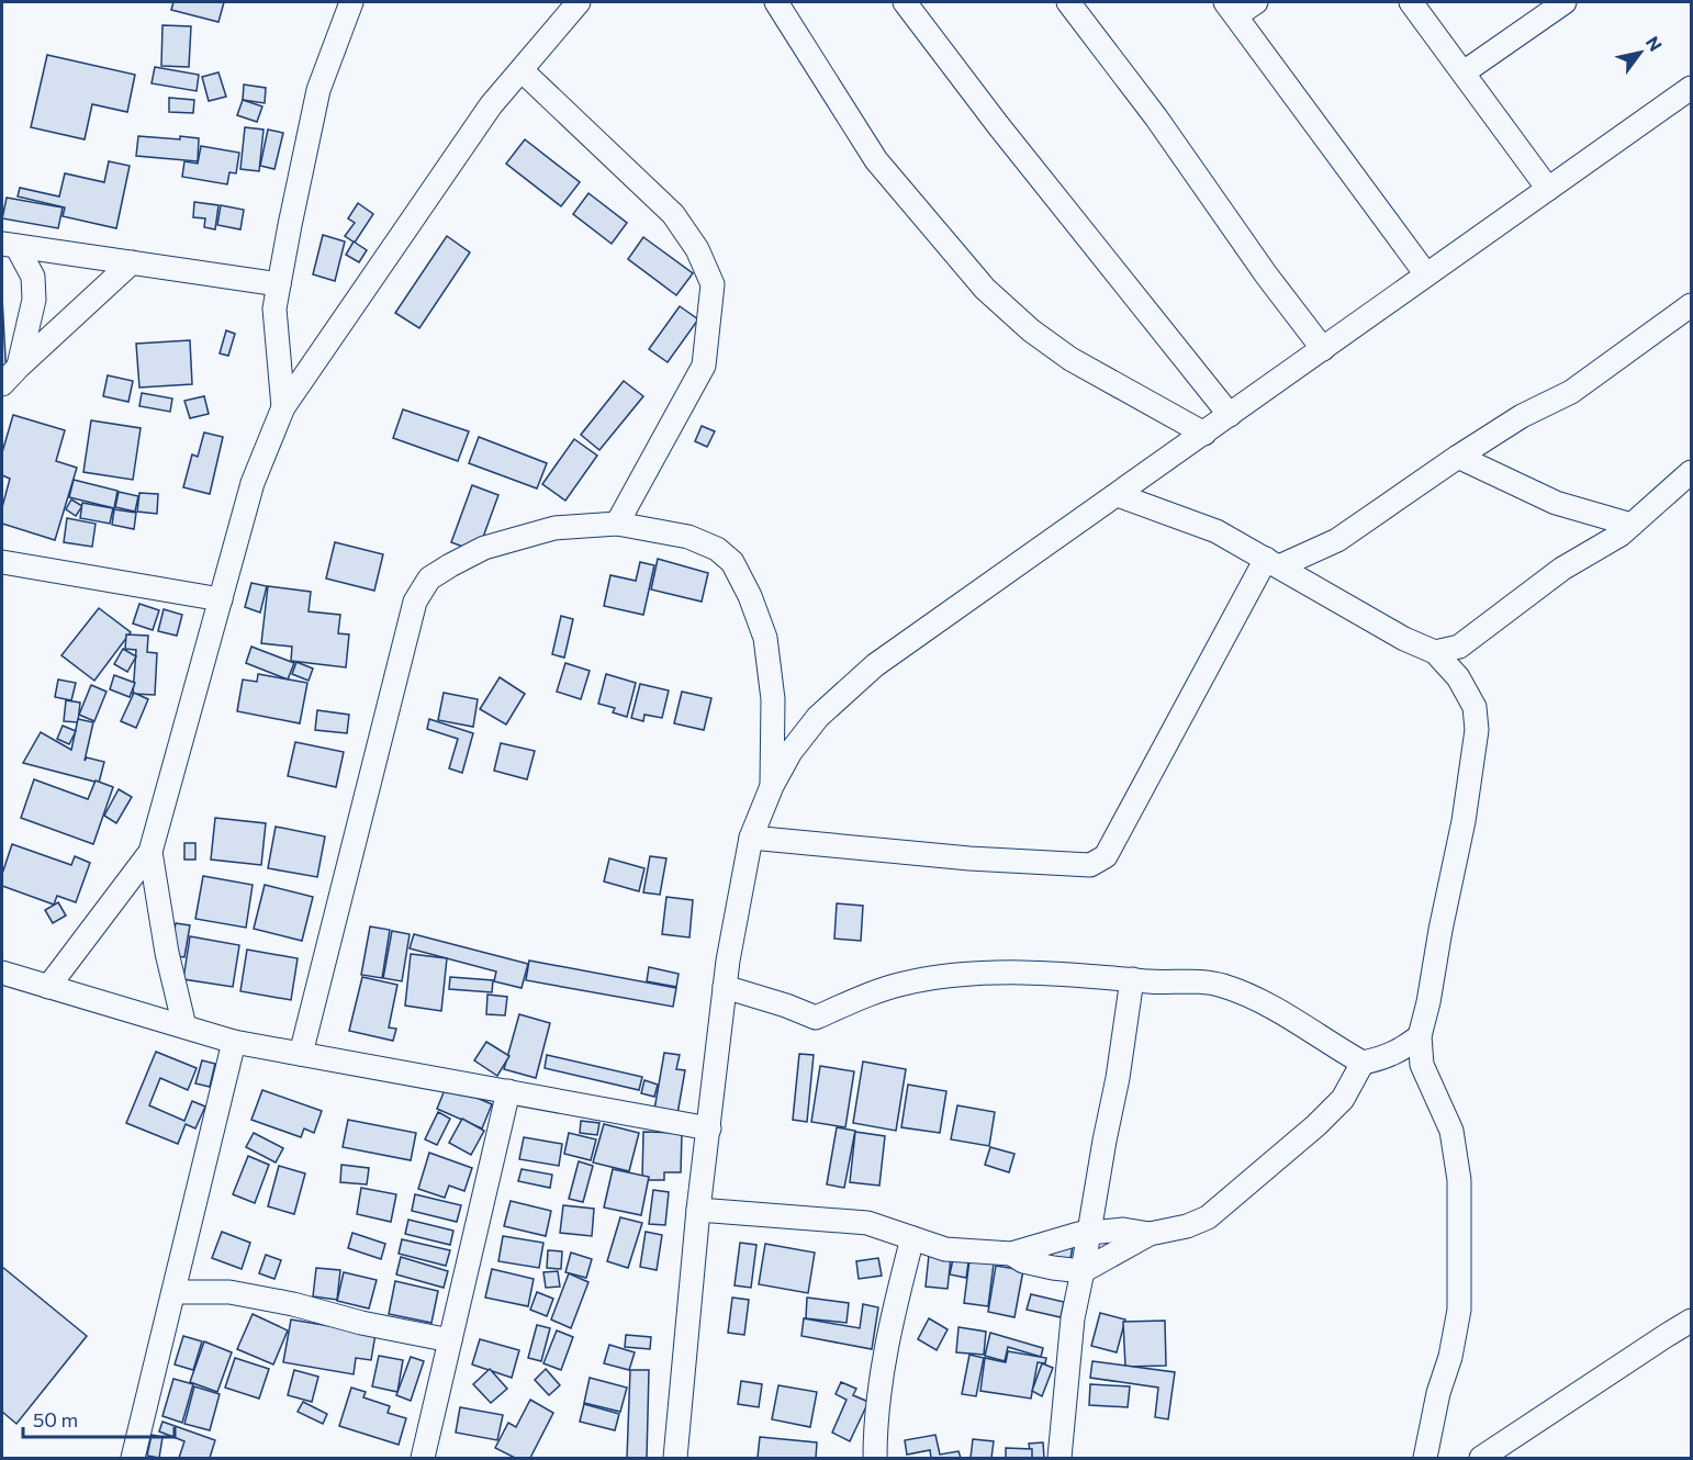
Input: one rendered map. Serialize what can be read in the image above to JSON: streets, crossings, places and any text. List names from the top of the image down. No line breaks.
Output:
{"scale_bar":"50 m","north":"top right"}
